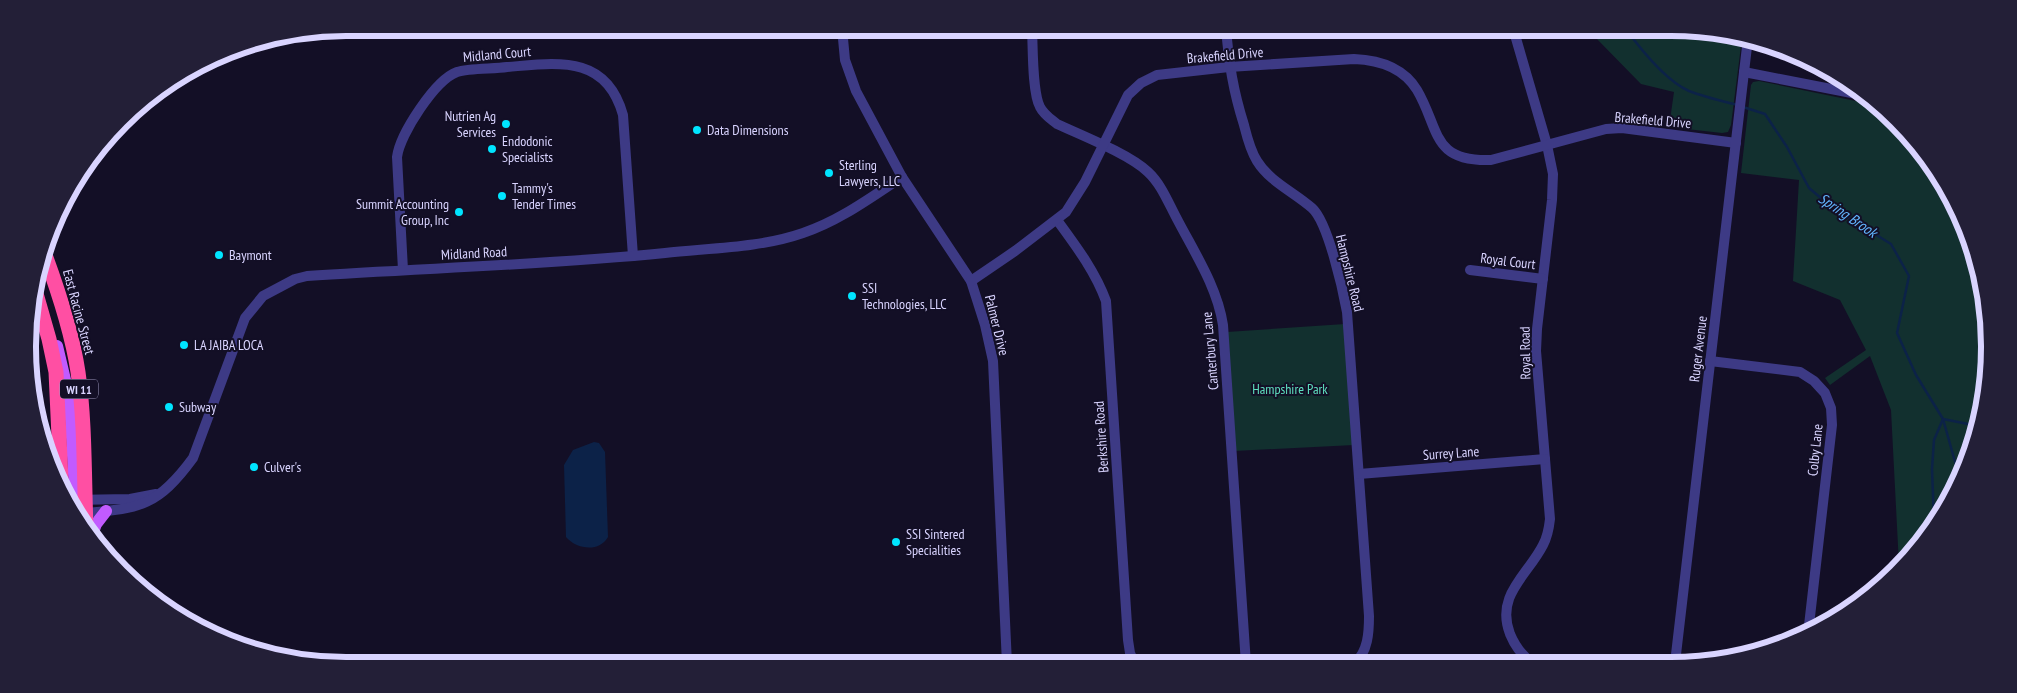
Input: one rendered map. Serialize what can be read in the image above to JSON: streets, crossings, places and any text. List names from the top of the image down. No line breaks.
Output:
{"streets":{"highway":["East Racine Street","WI 11"],"street":["Midland Court","Brakefield Drive","Midland Road","Royal Court","Hampshire Road","Palmer Drive","Ruger Avenue","Canterbury Lane","Royal Road","Berkshire Road","Colby Lane","Surrey Lane"]},"crossings":[["Midland Court","Midland Road"],["Brakefield Drive","Hampshire Road"],["Brakefield Drive","Palmer Drive"],["Brakefield Drive","Ruger Avenue"],["Brakefield Drive","Canterbury Lane"],["Brakefield Drive","Royal Road"],["Brakefield Drive","Berkshire Road"],["Midland Road","Palmer Drive"],["Royal Court","Royal Road"],["Hampshire Road","Surrey Lane"],["Ruger Avenue","Colby Lane"],["Royal Road","Surrey Lane"]],"water":["Spring Brook"],"parks":["Hampshire Park"],"places":["Nutrien Ag Services","Data Dimensions","Endodonic Specialists","Sterling Lawyers, LLC","Tammy's Tender Times","Summit Accounting Group, Inc","Baymont","SSI Technologies, LLC","LA JAIBA LOCA","Subway","Culver's","SSI Sintered Specialities"]}
